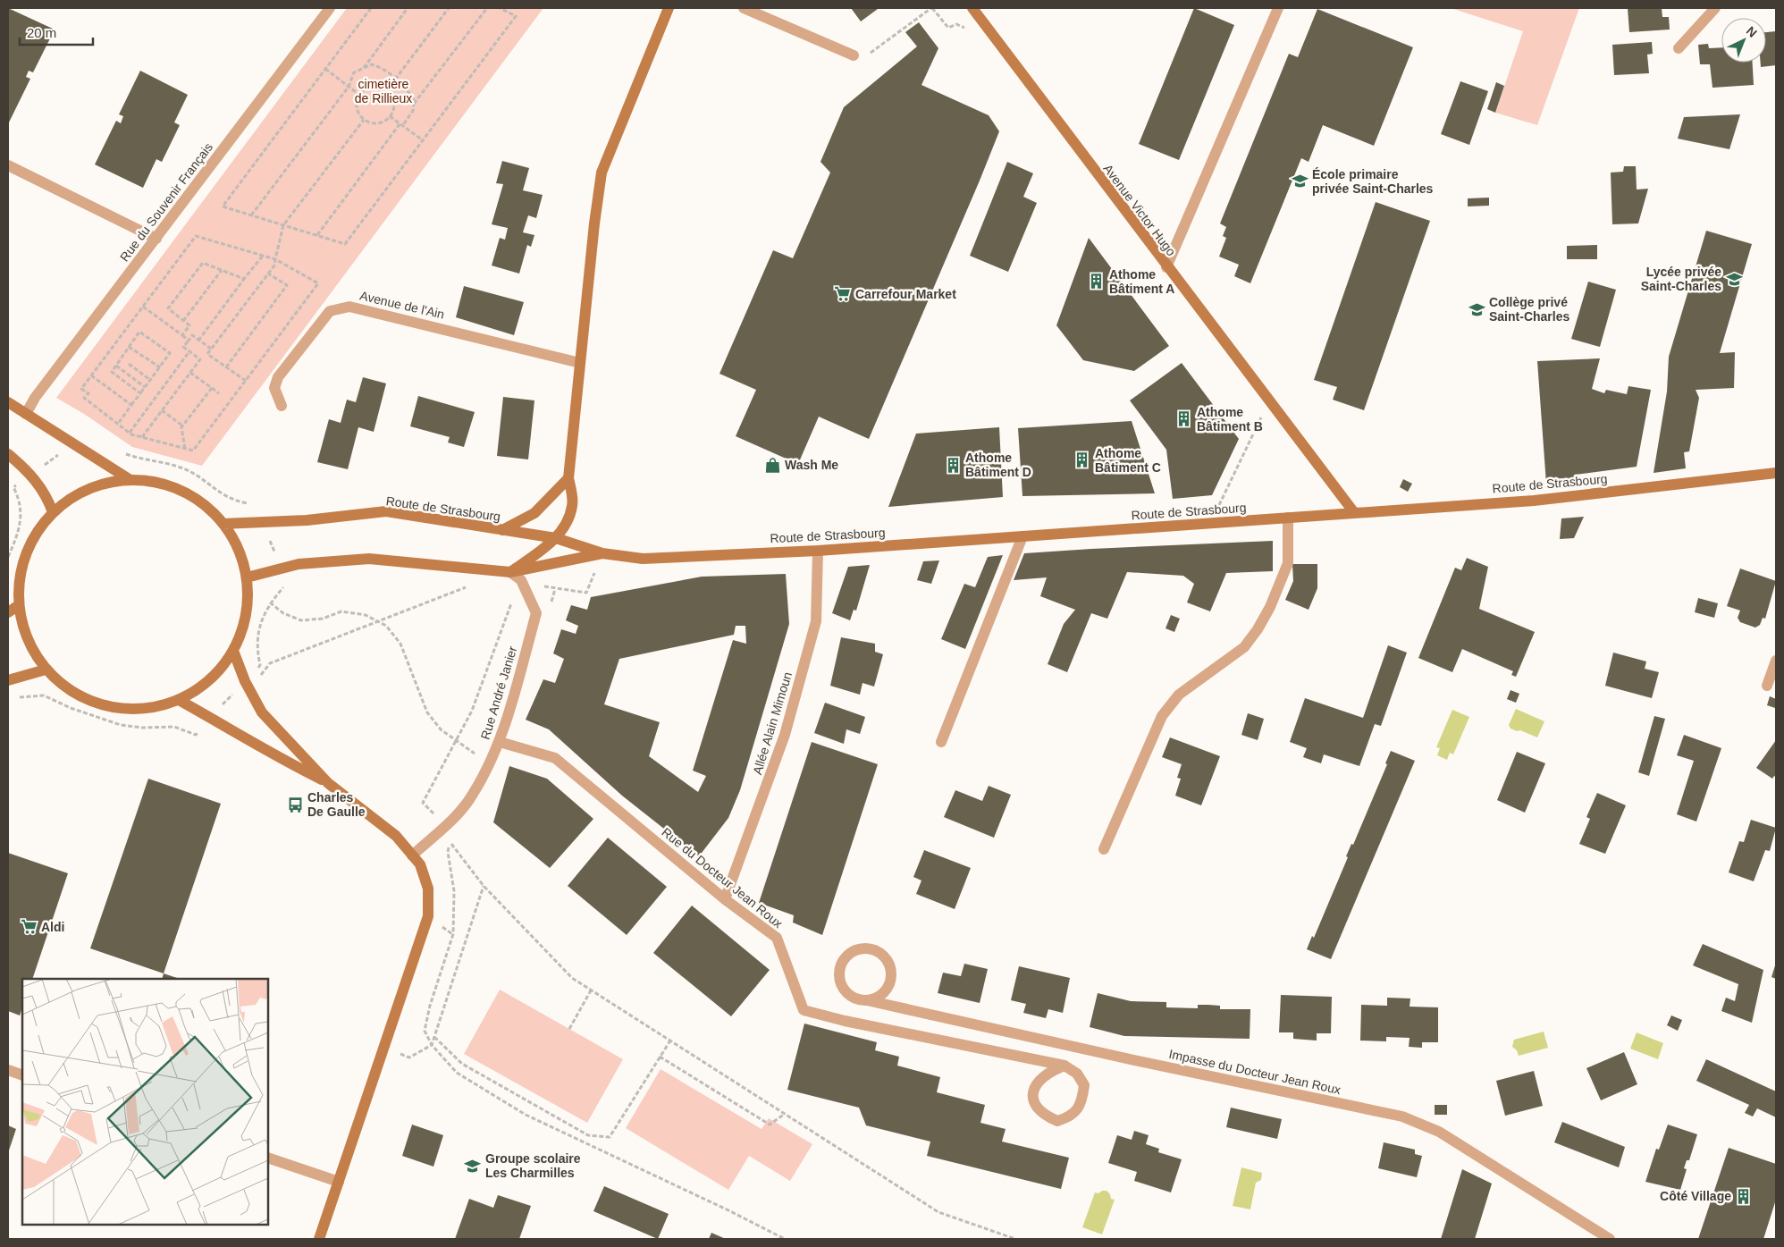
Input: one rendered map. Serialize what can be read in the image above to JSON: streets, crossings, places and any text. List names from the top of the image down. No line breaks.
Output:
{"streets":{"main road":["Avenue Victor Hugo","Route de Strasbourg"],"street":["Rue du Souvenir Français","Avenue de l'Ain","Rue André Janier","Allée Alain Mimoun","Rue du Docteur Jean Roux","Impasse du Docteur Jean Roux"]},"crossings":[["Avenue Victor Hugo","Route de Strasbourg"],["Route de Strasbourg","Allée Alain Mimoun"],["Rue André Janier","Rue du Docteur Jean Roux"],["Allée Alain Mimoun","Rue du Docteur Jean Roux"]],"parks":["cimetière de Rillieux"],"places":{"school or university":["École primaire privée Saint-Charles","Lycée privée Saint-Charles","Collège privé Saint-Charles","Groupe scolaire Les Charmilles"],"building":["Athome Bâtiment A","Athome Bâtiment B","Athome Bâtiment C","Athome Bâtiment D","Côté Village"],"supermarket":["Carrefour Market","Aldi"],"shop":["Wash Me"],"bus stop":["Charles De Gaulle"]},"scale_bar":"20 m","north":"top right"}
